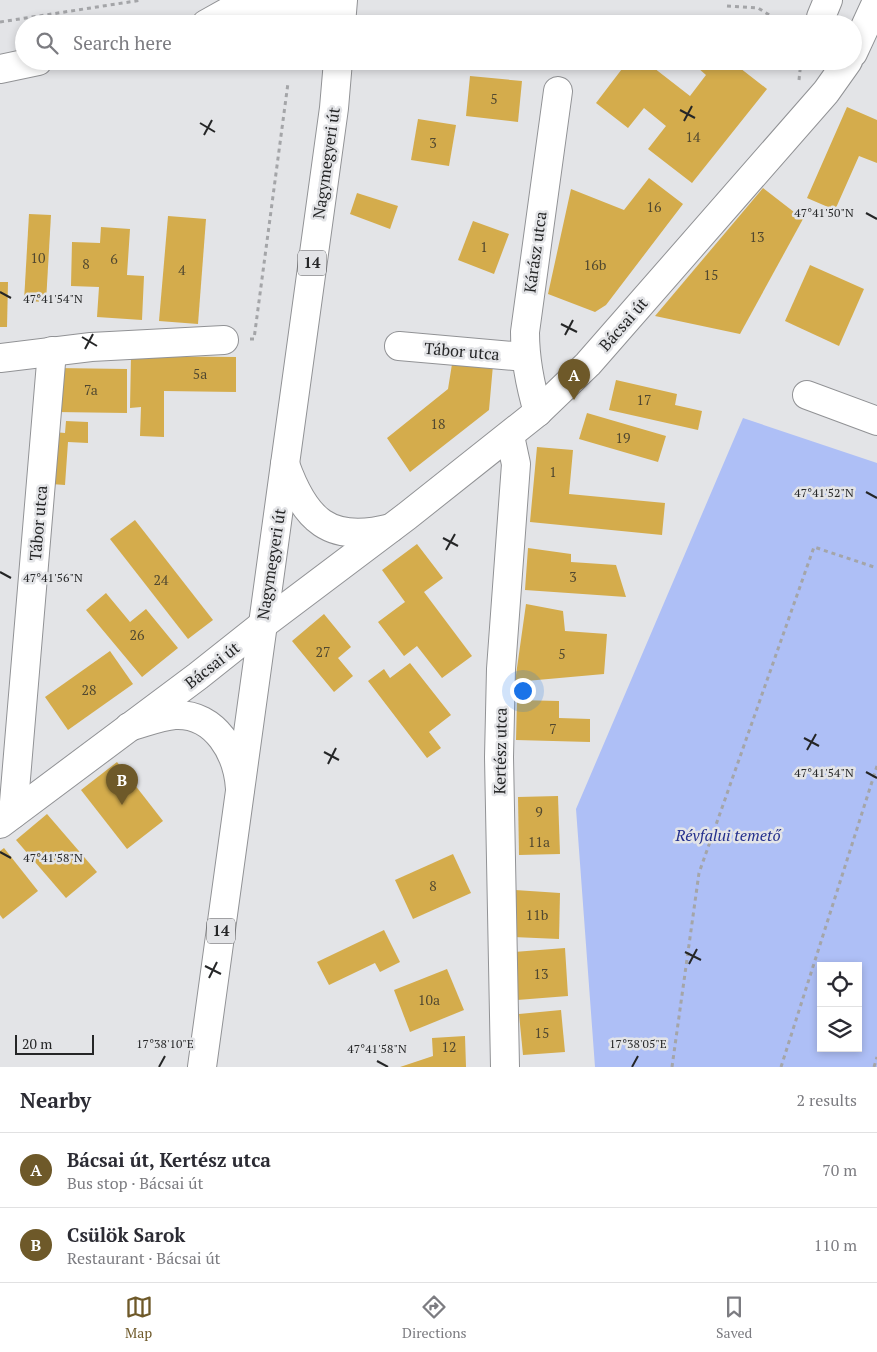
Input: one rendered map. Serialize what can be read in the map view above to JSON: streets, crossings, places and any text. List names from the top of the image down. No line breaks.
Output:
{"streets":{"street":["Nagymegyeri út","Kárász utca","14","Bácsai út","Tábor utca","Kertész utca"]},"crossings":[["Nagymegyeri út","Bácsai út"],["Kárász utca","Bácsai út"],["Kárász utca","Tábor utca"],["Bácsai út","Tábor utca"],["Bácsai út","Kertész utca"]],"parks":["Révfalui temető"],"house_numbers":["5","14","3","16","13","1","10","6","8","16b","4","15","5a","7a","17","18","19","1","3","24","26","27","5","28","7","9","11a","8","11b","13","10a","15","12"],"scale_bar":"20 m","page":{"search":"Search here","pins":["A","B"],"scale":"20 m","heading":["Nearby","2 results"],"list":[{"mark":"A","name":"Bácsai út, Kertész utca","note":"Bus stop · Bácsai út","value":"70 m"},{"mark":"B","name":"Csülök Sarok","note":"Restaurant · Bácsai út","value":"110 m"}],"nav":["Map","Directions","Saved"]},"coordinates":["47°41'50\"N","47°41'54\"N","47°41'52\"N","47°41'56\"N","47°41'58\"N","17°38'10\"E","17°38'05\"E"]}
